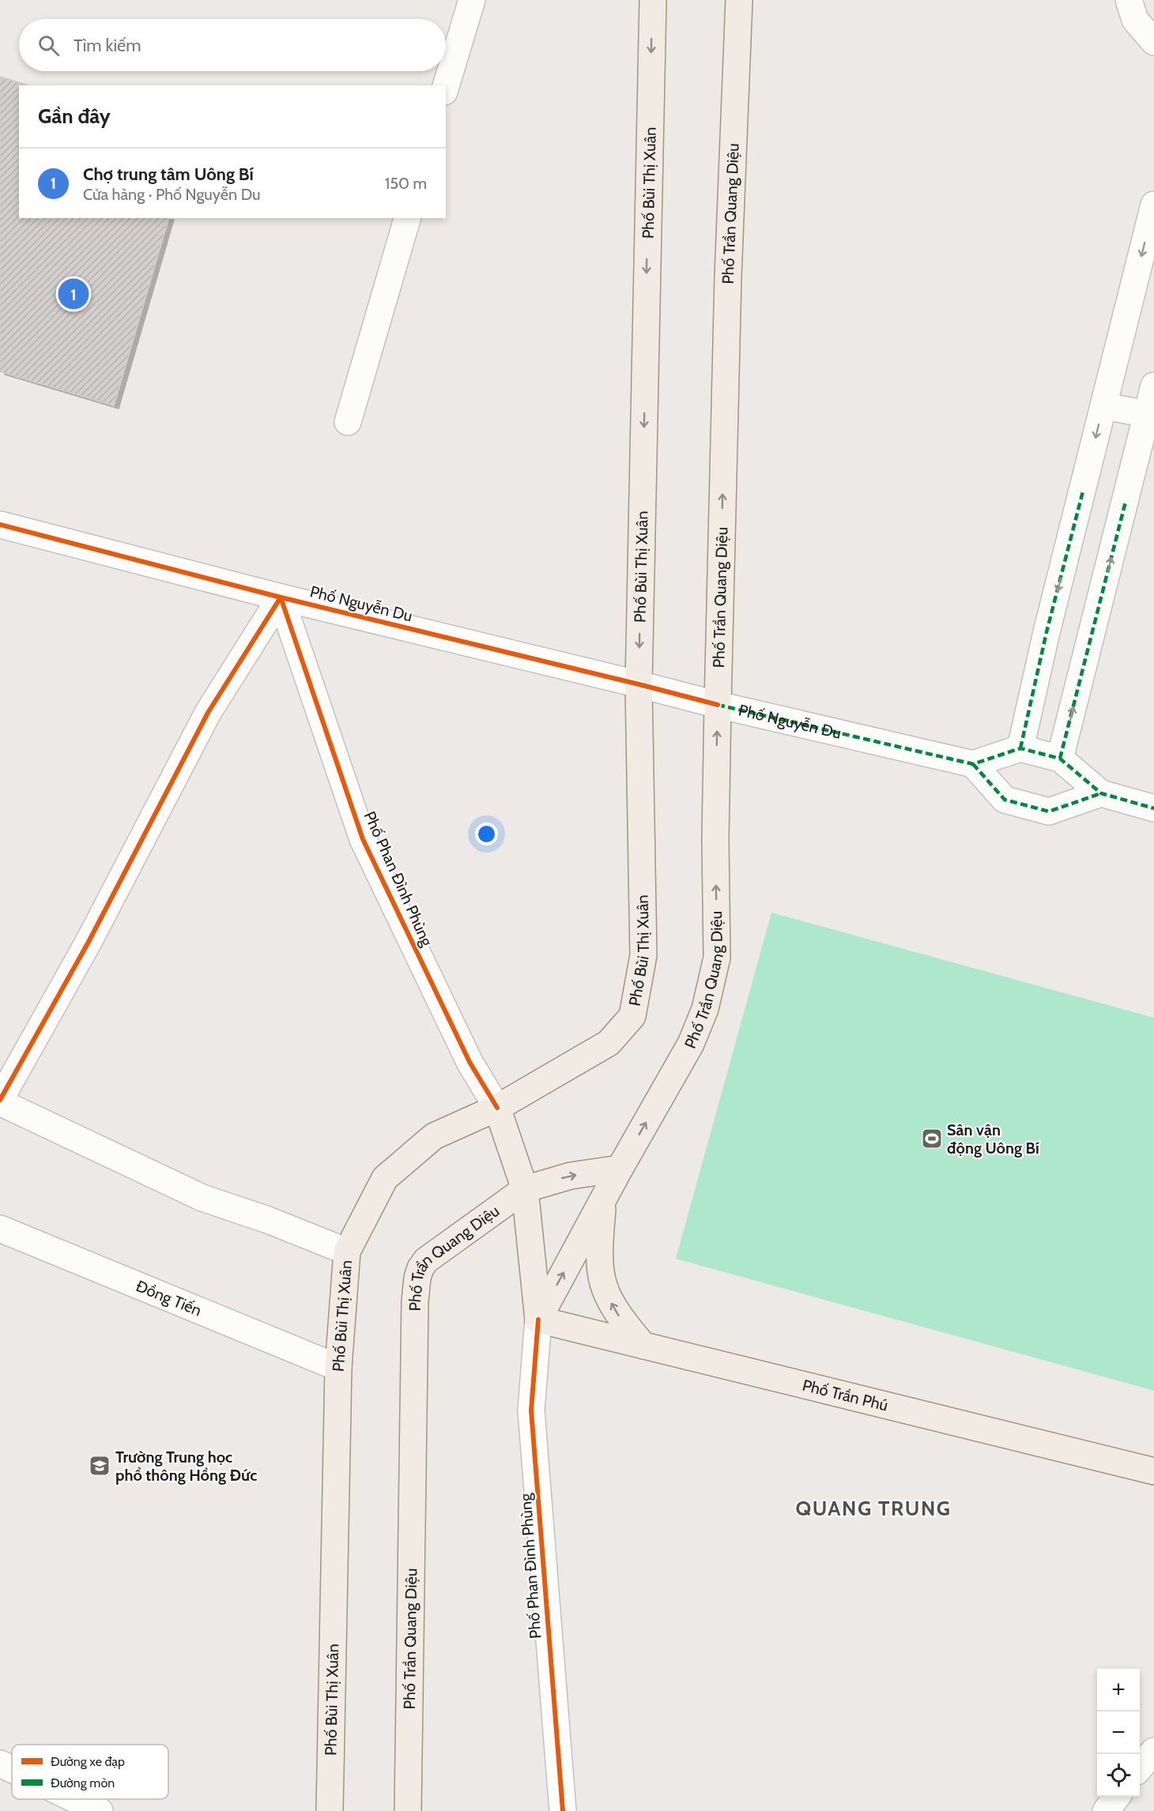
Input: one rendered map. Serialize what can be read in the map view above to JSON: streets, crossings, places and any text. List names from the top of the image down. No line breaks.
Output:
{"streets":{"main road":["Phố Bùi Thị Xuân","Phố Trần Quang Diệu","Phố Phan Đình Phùng","Phố Trần Phú"],"street":["Phố Nguyễn Du","Đồng Tiến"]},"crossings":[["Phố Bùi Thị Xuân","Phố Nguyễn Du"],["Phố Bùi Thị Xuân","Phố Phan Đình Phùng"],["Phố Bùi Thị Xuân","Đồng Tiến"],["Phố Trần Quang Diệu","Phố Nguyễn Du"],["Phố Trần Quang Diệu","Phố Phan Đình Phùng"],["Phố Nguyễn Du","Phố Phan Đình Phùng"],["Phố Phan Đình Phùng","Phố Trần Phú"]],"one_way":["Phố Trần Quang Diệu"],"districts":["QUANG TRUNG"],"places":{"sports":["Sân vận động Uông Bí"],"school or university":["Trường Trung học phổ thông Hồng Đức"]},"legend":["Đường xe đạp","Đường mòn"],"page":{"search":"Tìm kiếm","heading":"Gần đây","list":[{"mark":"1","name":"Chợ trung tâm Uông Bí","note":"Cửa hàng · Phố Nguyễn Du","value":"150 m"}],"pins":"1","map_buttons":["+","−"]}}
